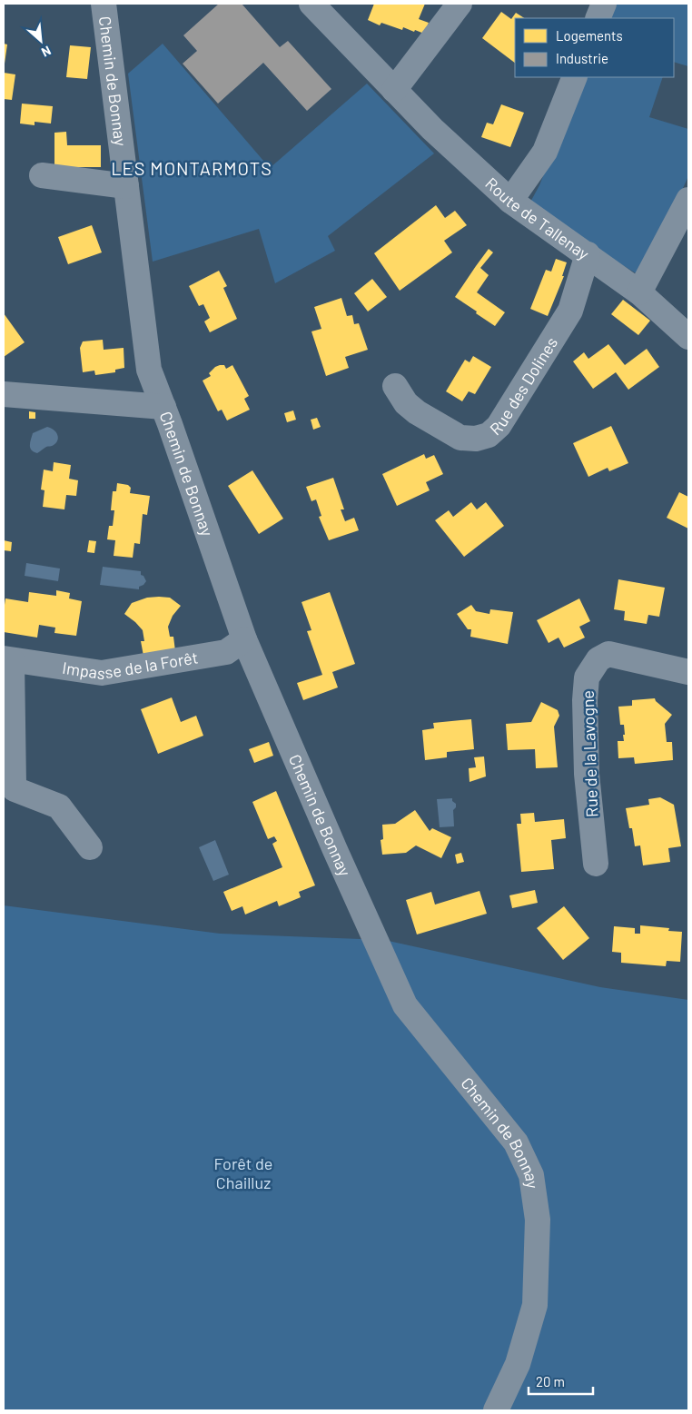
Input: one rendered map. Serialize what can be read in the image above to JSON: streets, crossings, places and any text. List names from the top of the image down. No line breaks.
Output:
{"streets":{"street":["Chemin de Bonnay","Route de Tallenay","Rue des Dolines","Impasse de la Forêt","Rue de la Lavogne"]},"crossings":[["Chemin de Bonnay","Impasse de la Forêt"],["Route de Tallenay","Rue des Dolines"]],"districts":["LES MONTARMOTS"],"parks":["Forêt de Chailluz"],"legend":["Logements","Industrie"],"scale_bar":"20 m","north":"bottom right"}
